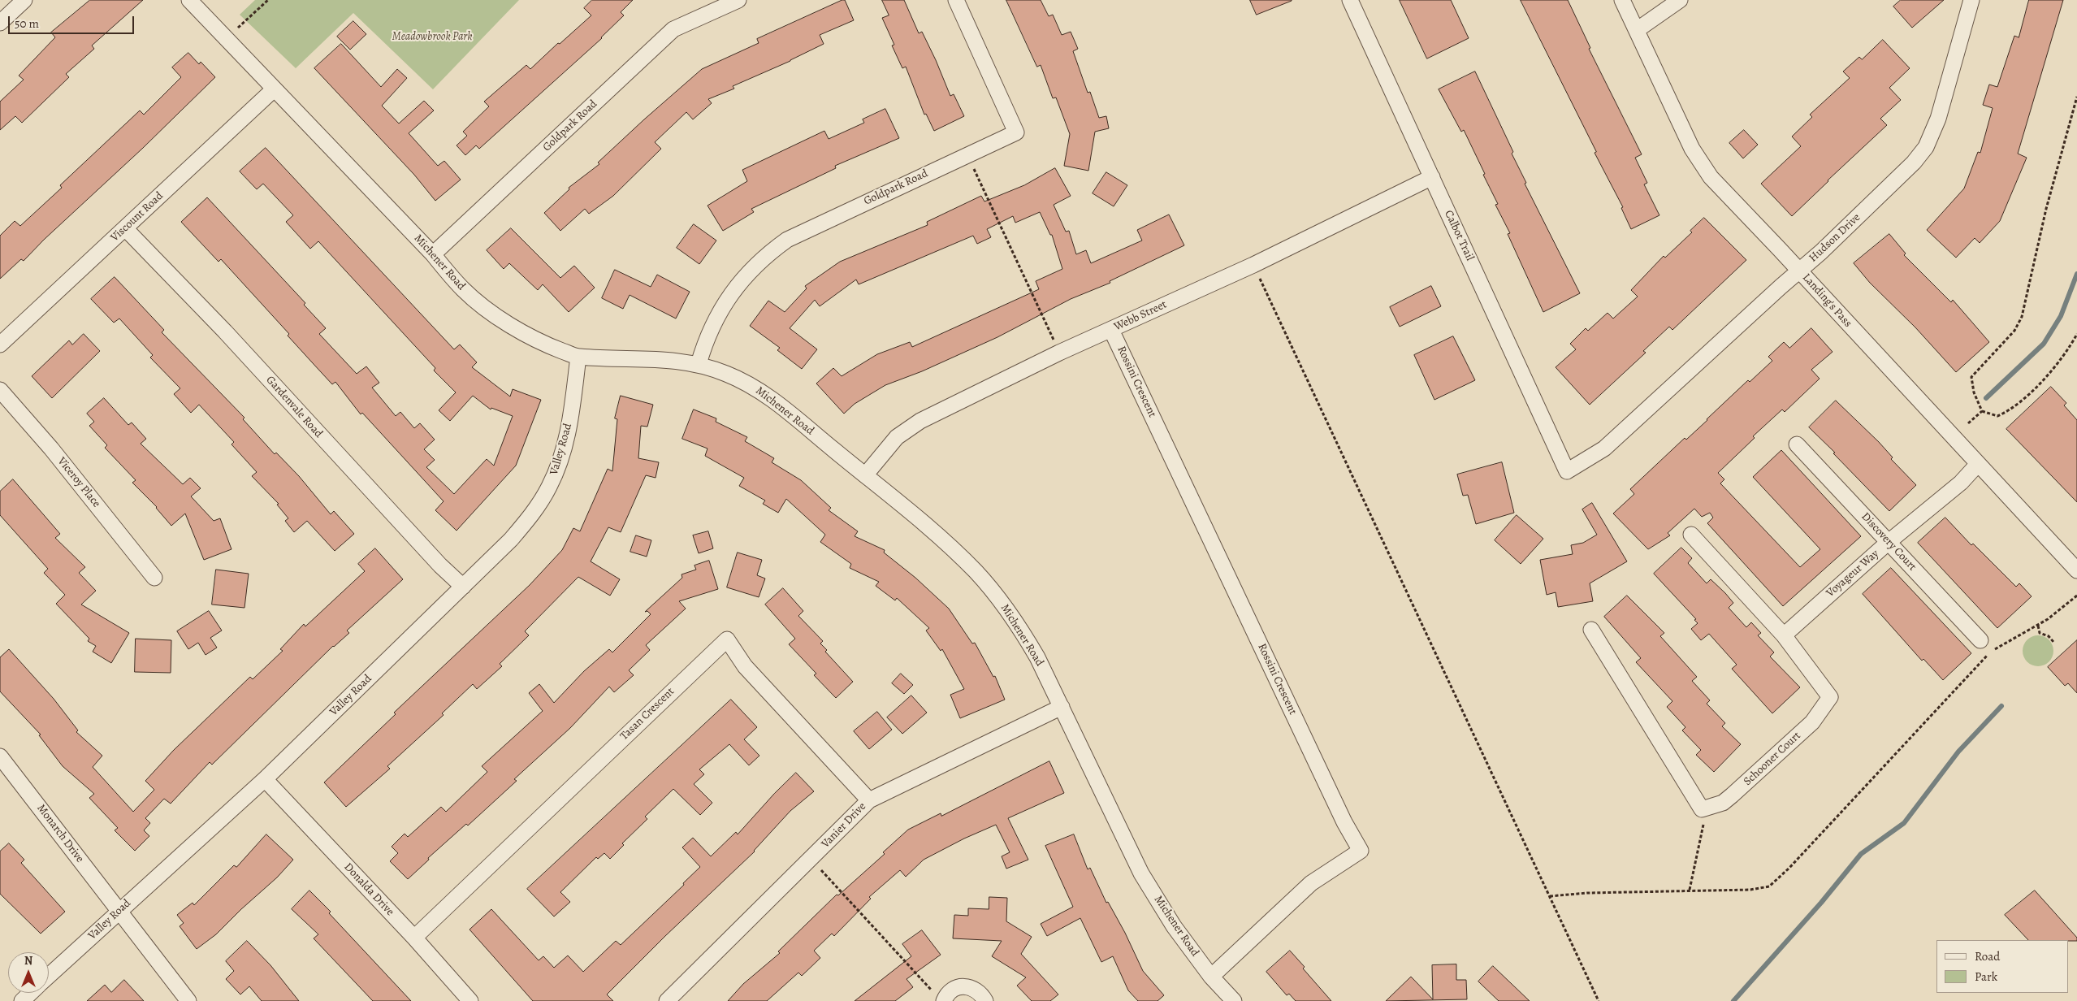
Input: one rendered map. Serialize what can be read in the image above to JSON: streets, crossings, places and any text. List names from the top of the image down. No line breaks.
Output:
{"streets":{"street":["Goldpark Road","Viscount Road","Calbot Trail","Hudson Drive","Michener Road","Landing's Pass","Webb Street","Rossini Crescent","Gardenvale Road","Valley Road","Viceroy Place","Discovery Court","Voyageur Way","Tasan Crescent","Schooner Court","Vanier Drive","Monarch Drive","Donalda Drive"]},"crossings":[["Goldpark Road","Michener Road"],["Viscount Road","Michener Road"],["Viscount Road","Gardenvale Road"],["Calbot Trail","Hudson Drive"],["Calbot Trail","Webb Street"],["Hudson Drive","Landing's Pass"],["Michener Road","Webb Street"],["Michener Road","Rossini Crescent"],["Michener Road","Valley Road"],["Michener Road","Vanier Drive"],["Landing's Pass","Voyageur Way"],["Webb Street","Rossini Crescent"],["Gardenvale Road","Valley Road"],["Valley Road","Monarch Drive"],["Valley Road","Donalda Drive"],["Discovery Court","Voyageur Way"],["Voyageur Way","Schooner Court"],["Tasan Crescent","Vanier Drive"],["Tasan Crescent","Donalda Drive"]],"parks":["Meadowbrook Park"],"legend":["Road","Park"],"scale_bar":"50 m","north":"top"}
